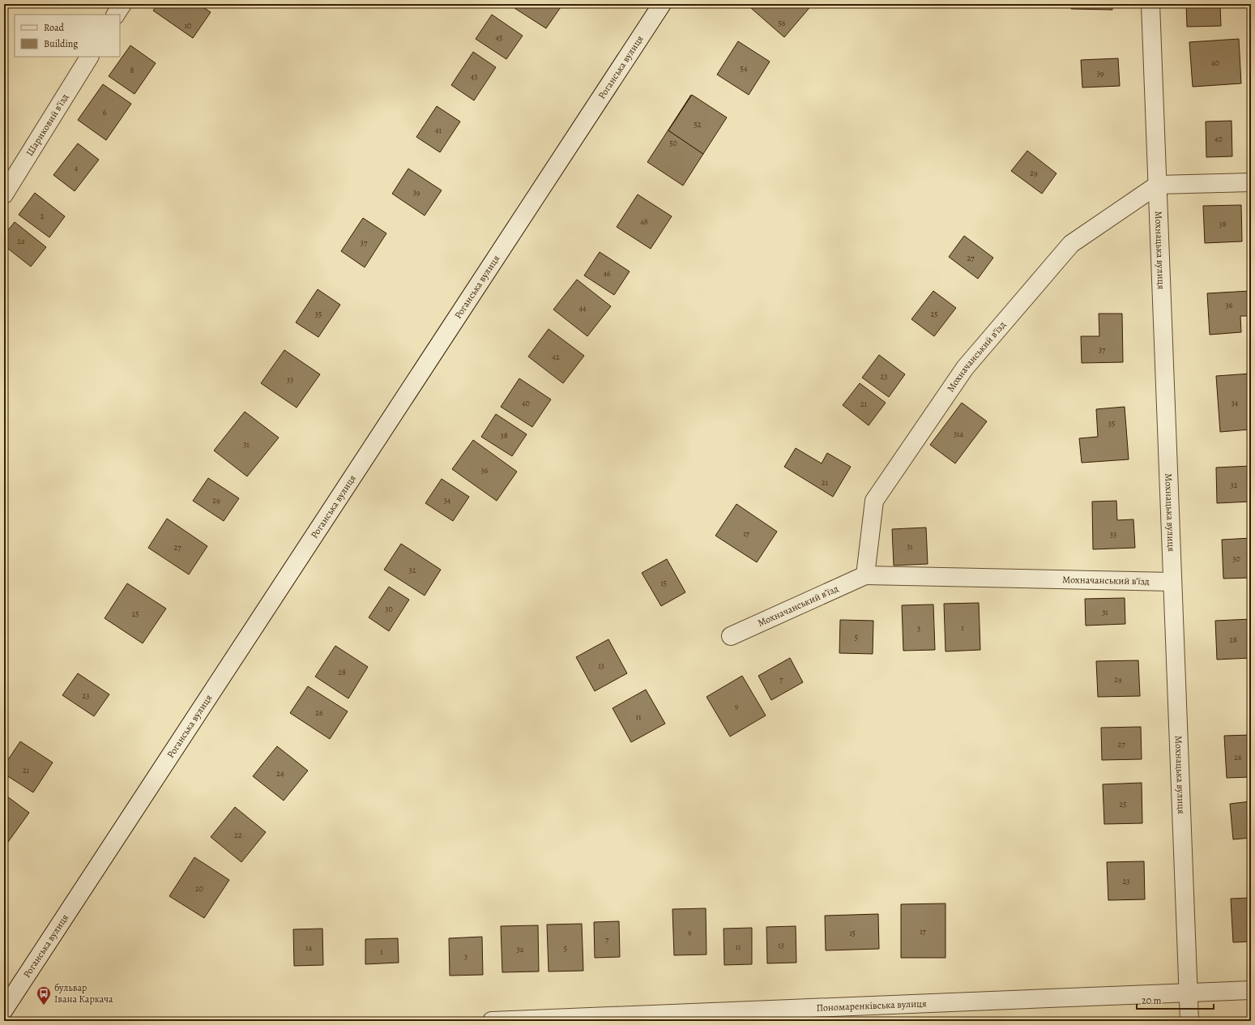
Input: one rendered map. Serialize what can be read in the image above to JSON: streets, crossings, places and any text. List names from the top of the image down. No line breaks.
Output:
{"streets":{"street":["Роганська вулиця","Шариковий в’їзд","Мохнацька вулиця","Мохначанський в’їзд","Пономаренківська вулиця"]},"crossings":[["Мохнацька вулиця","Мохначанський в’їзд"],["Мохнацька вулиця","Пономаренківська вулиця"]],"places":{"bus stop":["бульвар Івана Каркача"]},"house_numbers":["56","10","45","40","54","8","39","43","6","52","41","40","50","4","29","39","2","48","38","2а","37","27","46","36","44","35","25","37","42","23","33","40","34","21","35","31а","38","31","36","21","32","29","34","17","33","31","27","30","32","15","30","31","25","1","3","5","28","13","28","7","29","23","9","26","11","27","26","21","24","25","22","23","20","17","9","15","7","13","11","1а","5","3а","1","3"],"legend":["Road","Building"],"scale_bar":"20 m"}
